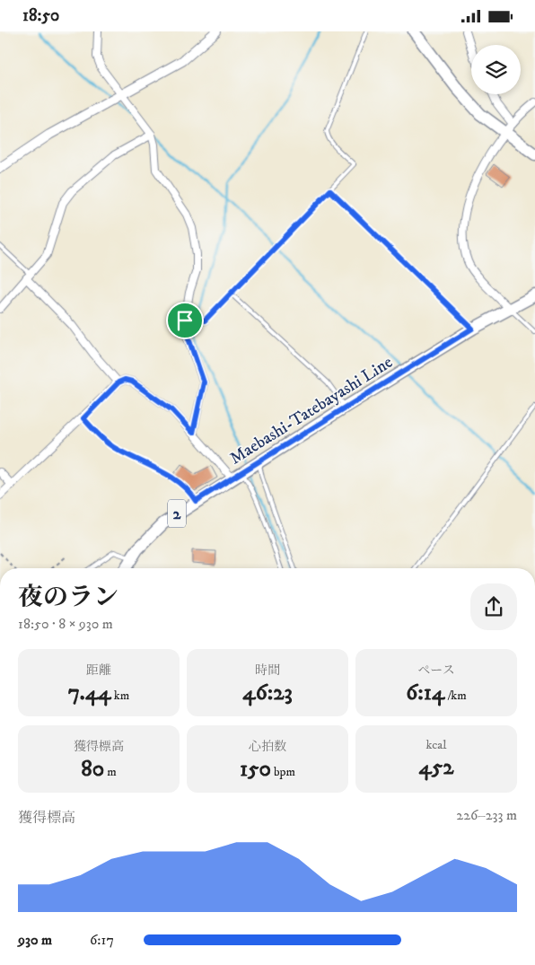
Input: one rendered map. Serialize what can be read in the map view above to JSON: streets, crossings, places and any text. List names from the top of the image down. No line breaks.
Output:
{"streets":{"main road":["Maebashi-Tatebayashi Line","2"]},"page":{"status":"18:50","heading":["夜のラン","18:50 · 8 × 930 m"],"stats":[["距離","7.44 km"],["時間","46:23"],["ペース","6:14 /km"],["獲得標高","80 m"],["心拍数","150 bpm"],["kcal","452"]],"chart":["獲得標高","226–233 m"],"list":[{"name":"930 m","note":"6:17"}]}}
